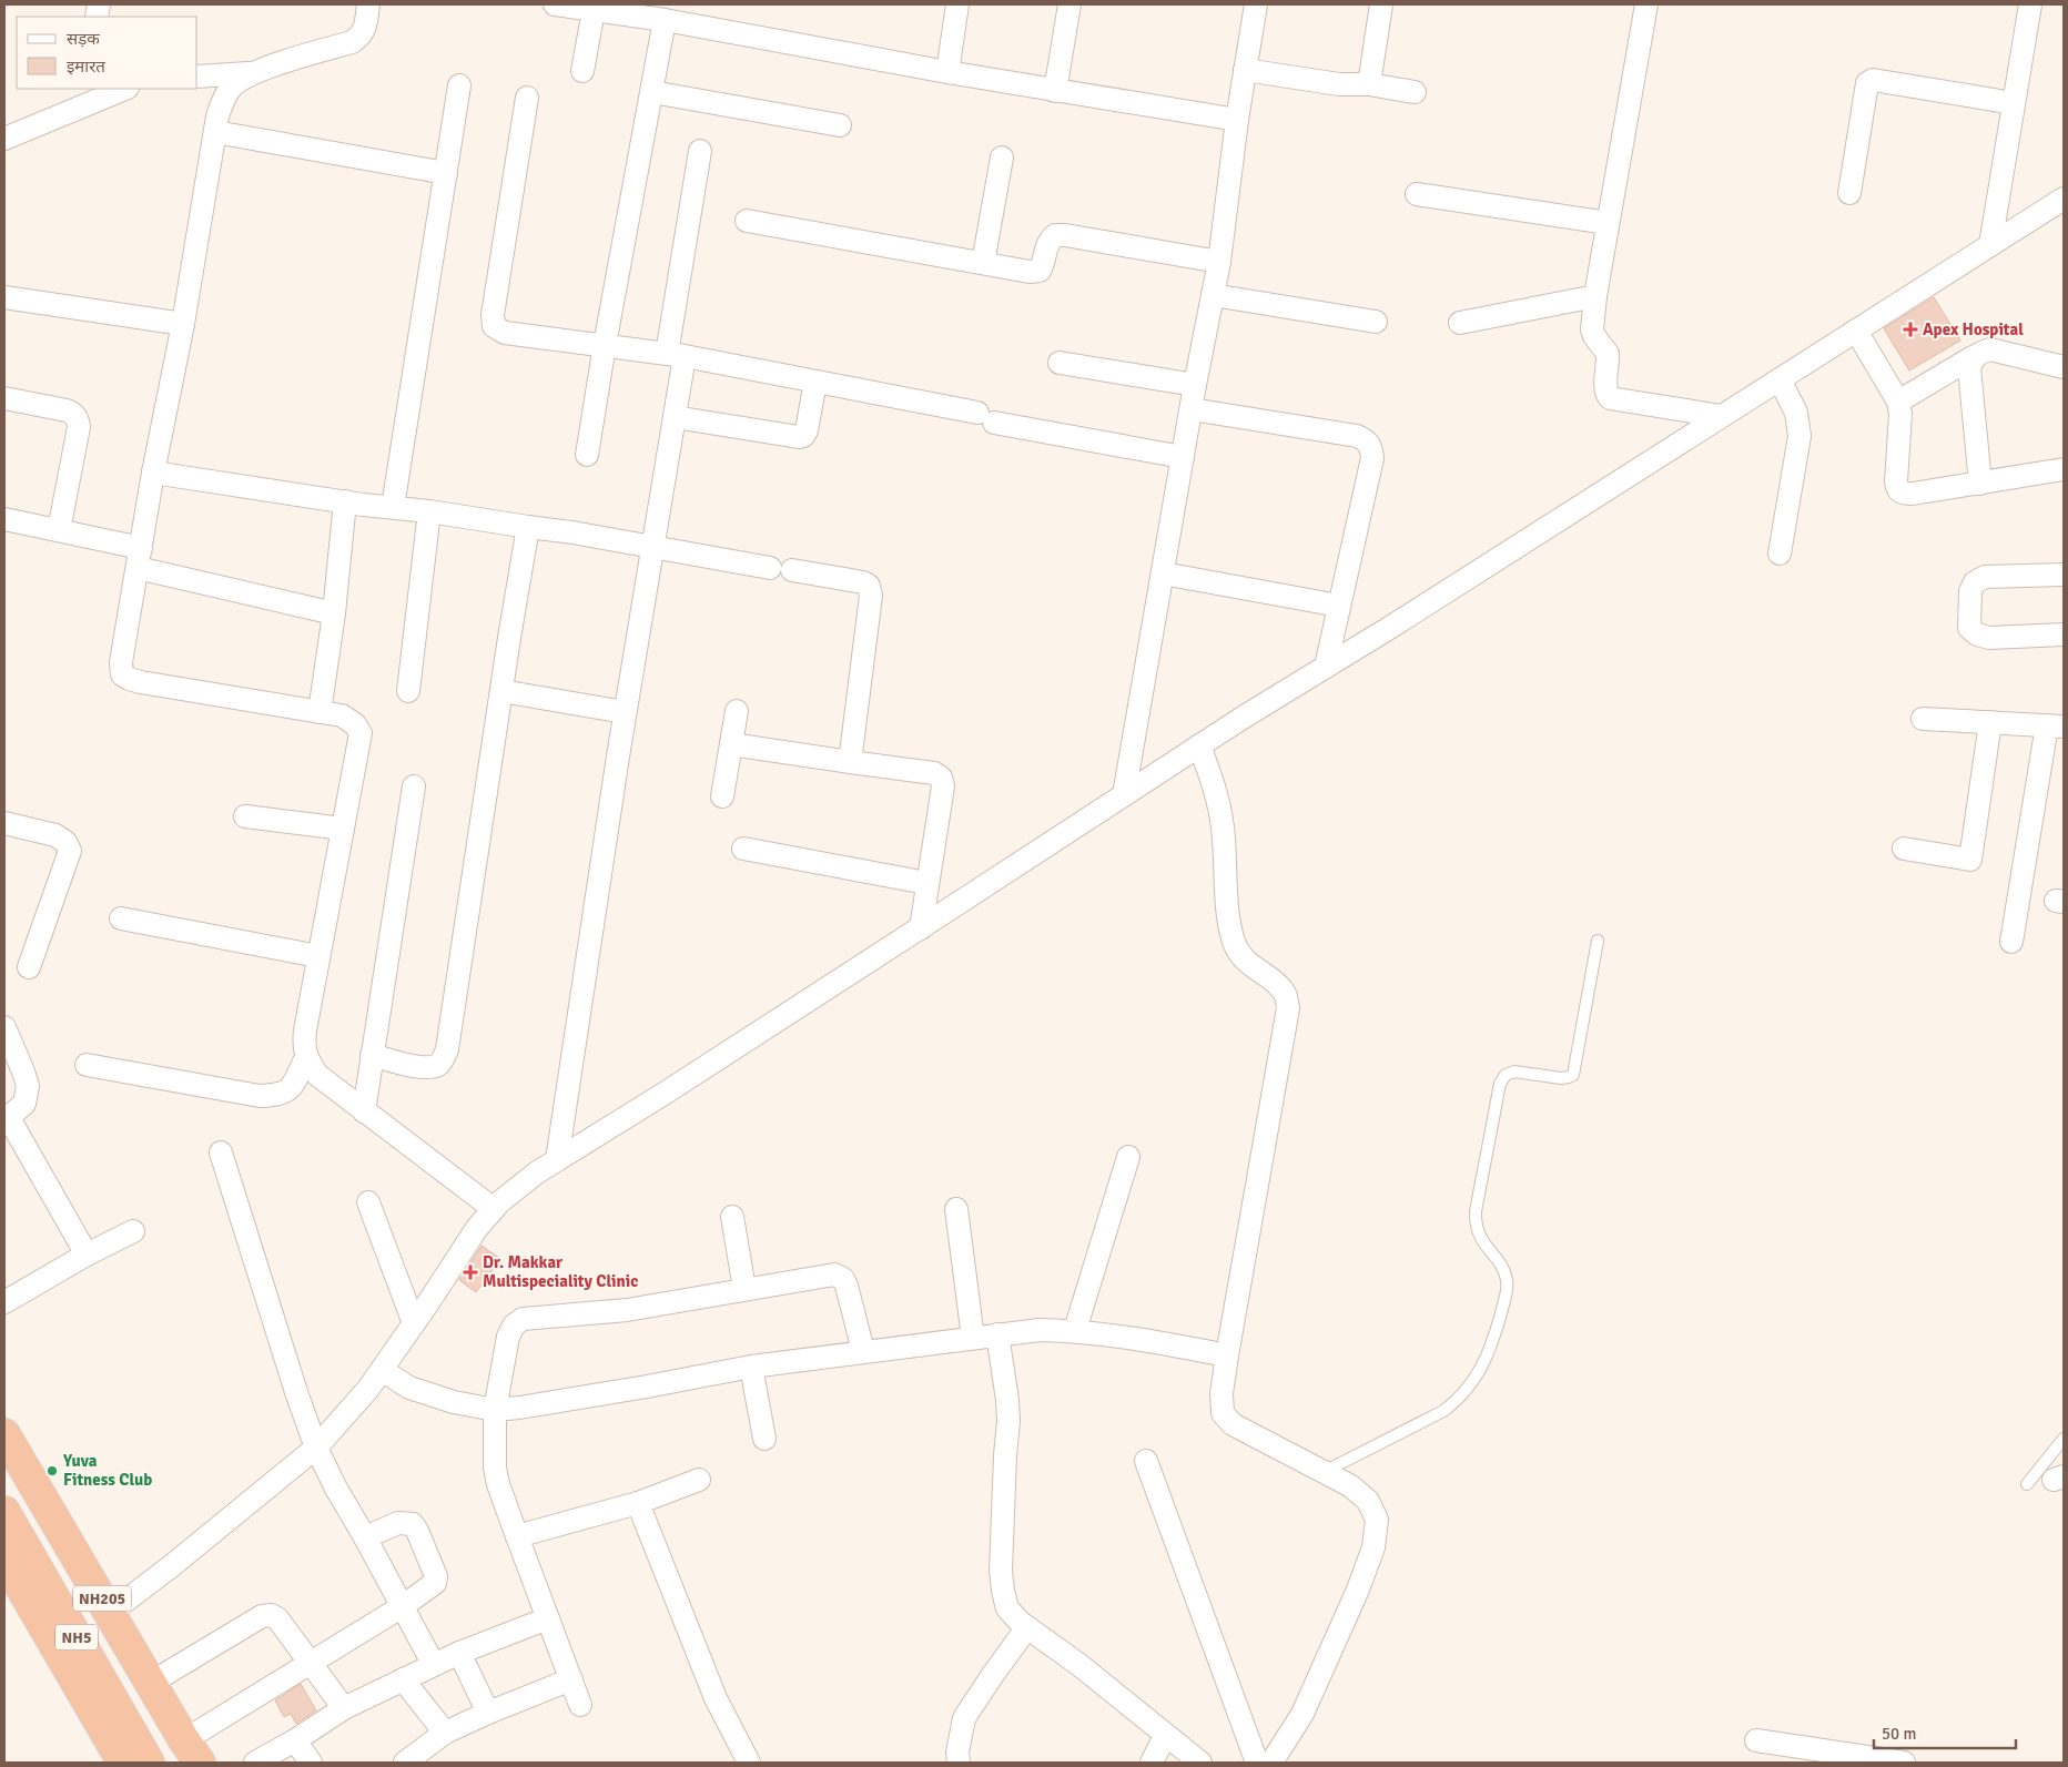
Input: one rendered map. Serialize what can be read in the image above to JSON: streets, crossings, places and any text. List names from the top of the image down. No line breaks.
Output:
{"streets":{"highway":["NH205","NH5"]},"crossings":[["NH205","NH5"]],"places":{"health":["Apex Hospital","Dr. Makkar Multispeciality Clinic"],"other":["Yuva Fitness Club"]},"legend":["सड़क","इमारत"],"scale_bar":"50 m"}
